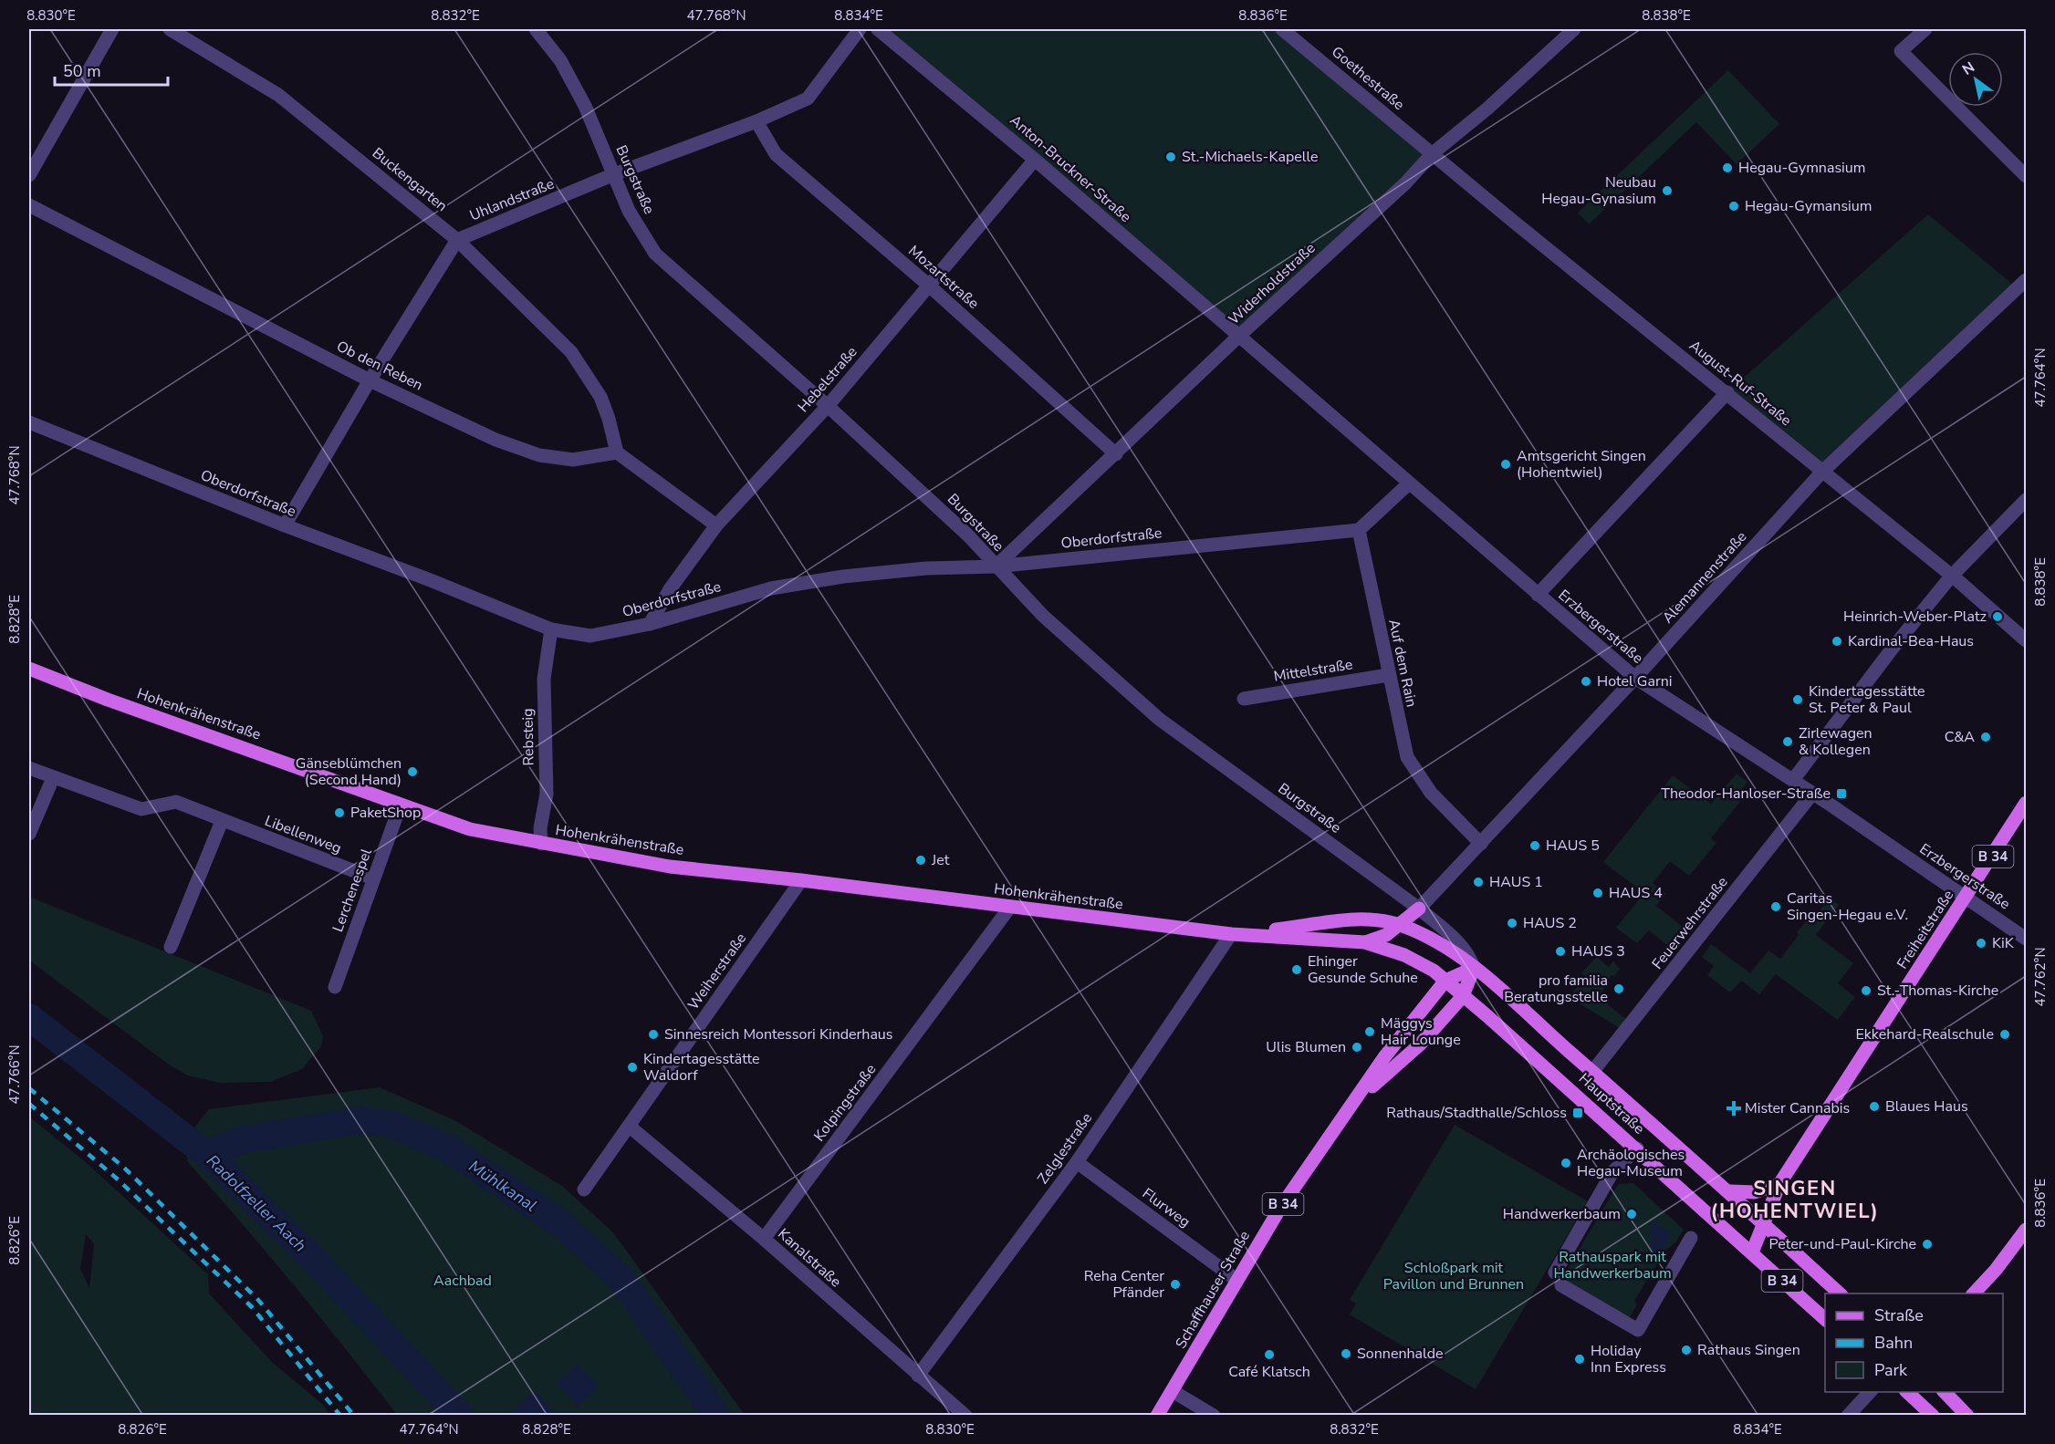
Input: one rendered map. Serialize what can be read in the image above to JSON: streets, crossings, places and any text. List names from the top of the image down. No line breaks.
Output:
{"streets":{"main road":["Hohenkrähenstraße","B 34","Freiheitstraße","Hauptstraße","Schaffhauser Straße"],"street":["Goethestraße","Anton-Bruckner-Straße","Buckengarten","Burgstraße","Uhlandstraße","Mozartstraße","Widerholdstraße","Ob den Reben","Hebelstraße","August-Ruf-Straße","Oberdorfstraße","Alemannenstraße","Erzbergerstraße","Auf dem Rain","Mittelstraße","Rebsteig","Libellenweg","Lerchenespel","Feuerwehrstraße","Weiherstraße","Kolpingstraße","Zelglestraße","Flurweg","Kanalstraße"]},"crossings":[["Goethestraße","Widerholdstraße"],["Goethestraße","August-Ruf-Straße"],["Anton-Bruckner-Straße","Widerholdstraße"],["Anton-Bruckner-Straße","Hebelstraße"],["Anton-Bruckner-Straße","Erzbergerstraße"],["Buckengarten","Uhlandstraße"],["Buckengarten","Ob den Reben"],["Burgstraße","Uhlandstraße"],["Burgstraße","Widerholdstraße"],["Burgstraße","Hebelstraße"],["Burgstraße","Oberdorfstraße"],["Burgstraße","Alemannenstraße"],["Burgstraße","Hohenkrähenstraße"],["Burgstraße","Hauptstraße"],["Burgstraße","Schaffhauser Straße"],["Uhlandstraße","Mozartstraße"],["Mozartstraße","Widerholdstraße"],["Mozartstraße","Hebelstraße"],["Widerholdstraße","August-Ruf-Straße"],["Widerholdstraße","Oberdorfstraße"],["Widerholdstraße","Erzbergerstraße"],["Hebelstraße","Oberdorfstraße"],["August-Ruf-Straße","Alemannenstraße"],["Oberdorfstraße","Auf dem Rain"],["Oberdorfstraße","Rebsteig"],["Alemannenstraße","Erzbergerstraße"],["Alemannenstraße","Auf dem Rain"],["Erzbergerstraße","Feuerwehrstraße"],["Erzbergerstraße","Freiheitstraße"],["Auf dem Rain","Mittelstraße"],["Hohenkrähenstraße","Rebsteig"],["Hohenkrähenstraße","Lerchenespel"],["Hohenkrähenstraße","Weiherstraße"],["Hohenkrähenstraße","Kolpingstraße"],["Hohenkrähenstraße","Hauptstraße"],["Hohenkrähenstraße","Zelglestraße"],["Hohenkrähenstraße","Schaffhauser Straße"],["Libellenweg","Lerchenespel"],["Feuerwehrstraße","Hauptstraße"],["Freiheitstraße","Hauptstraße"],["Weiherstraße","Kanalstraße"],["Kolpingstraße","Kanalstraße"],["Hauptstraße","Schaffhauser Straße"],["Zelglestraße","Flurweg"],["Zelglestraße","Kanalstraße"],["Flurweg","Schaffhauser Straße"]],"districts":["SINGEN (HOHENTWIEL)"],"water":["Mühlkanal","Radolfzeller Aach"],"parks":["Rathauspark mit Handwerkerbaum","Schloßpark mit Pavillon und Brunnen","Aachbad"],"places":{"other":["St.-Michaels-Kapelle","Hegau-Gymnasium","Neubau Hegau-Gynasium","Hegau-Gymansium","Amtsgericht Singen (Hohentwiel)","Heinrich-Weber-Platz","Kardinal-Bea-Haus","Hotel Garni","Kindertagesstätte St. Peter & Paul","C&A","Zirlewagen & Kollegen","Gänseblümchen (Second Hand)","PaketShop","HAUS 5","Jet","HAUS 1","HAUS 4","Caritas Singen-Hegau e.V.","HAUS 2","KiK","HAUS 3","Ehinger Gesunde Schuhe","pro familia Beratungsstelle","St.-Thomas-Kirche","Mäggys Hair Lounge","Sinnesreich Montessori Kinderhaus","Ekkehard-Realschule","Ulis Blumen","Kindertagesstätte Waldorf","Blaues Haus","Archäologisches Hegau-Museum","Handwerkerbaum","Peter-und-Paul-Kirche","Reha Center Pfänder","Rathaus Singen","Sonnenhalde","Café Klatsch","Holiday Inn Express"],"transit":["Theodor-Hanloser-Straße","Rathaus/Stadthalle/Schloss"],"health":["Mister Cannabis"]},"legend":["Straße","Bahn","Park"],"scale_bar":"50 m","north":"top left","coordinates":["8.830°E","8.832°E","47.768°N","8.834°E","8.836°E","8.838°E","47.764°N","8.828°E","47.762°N","47.766°N","8.826°E"]}
